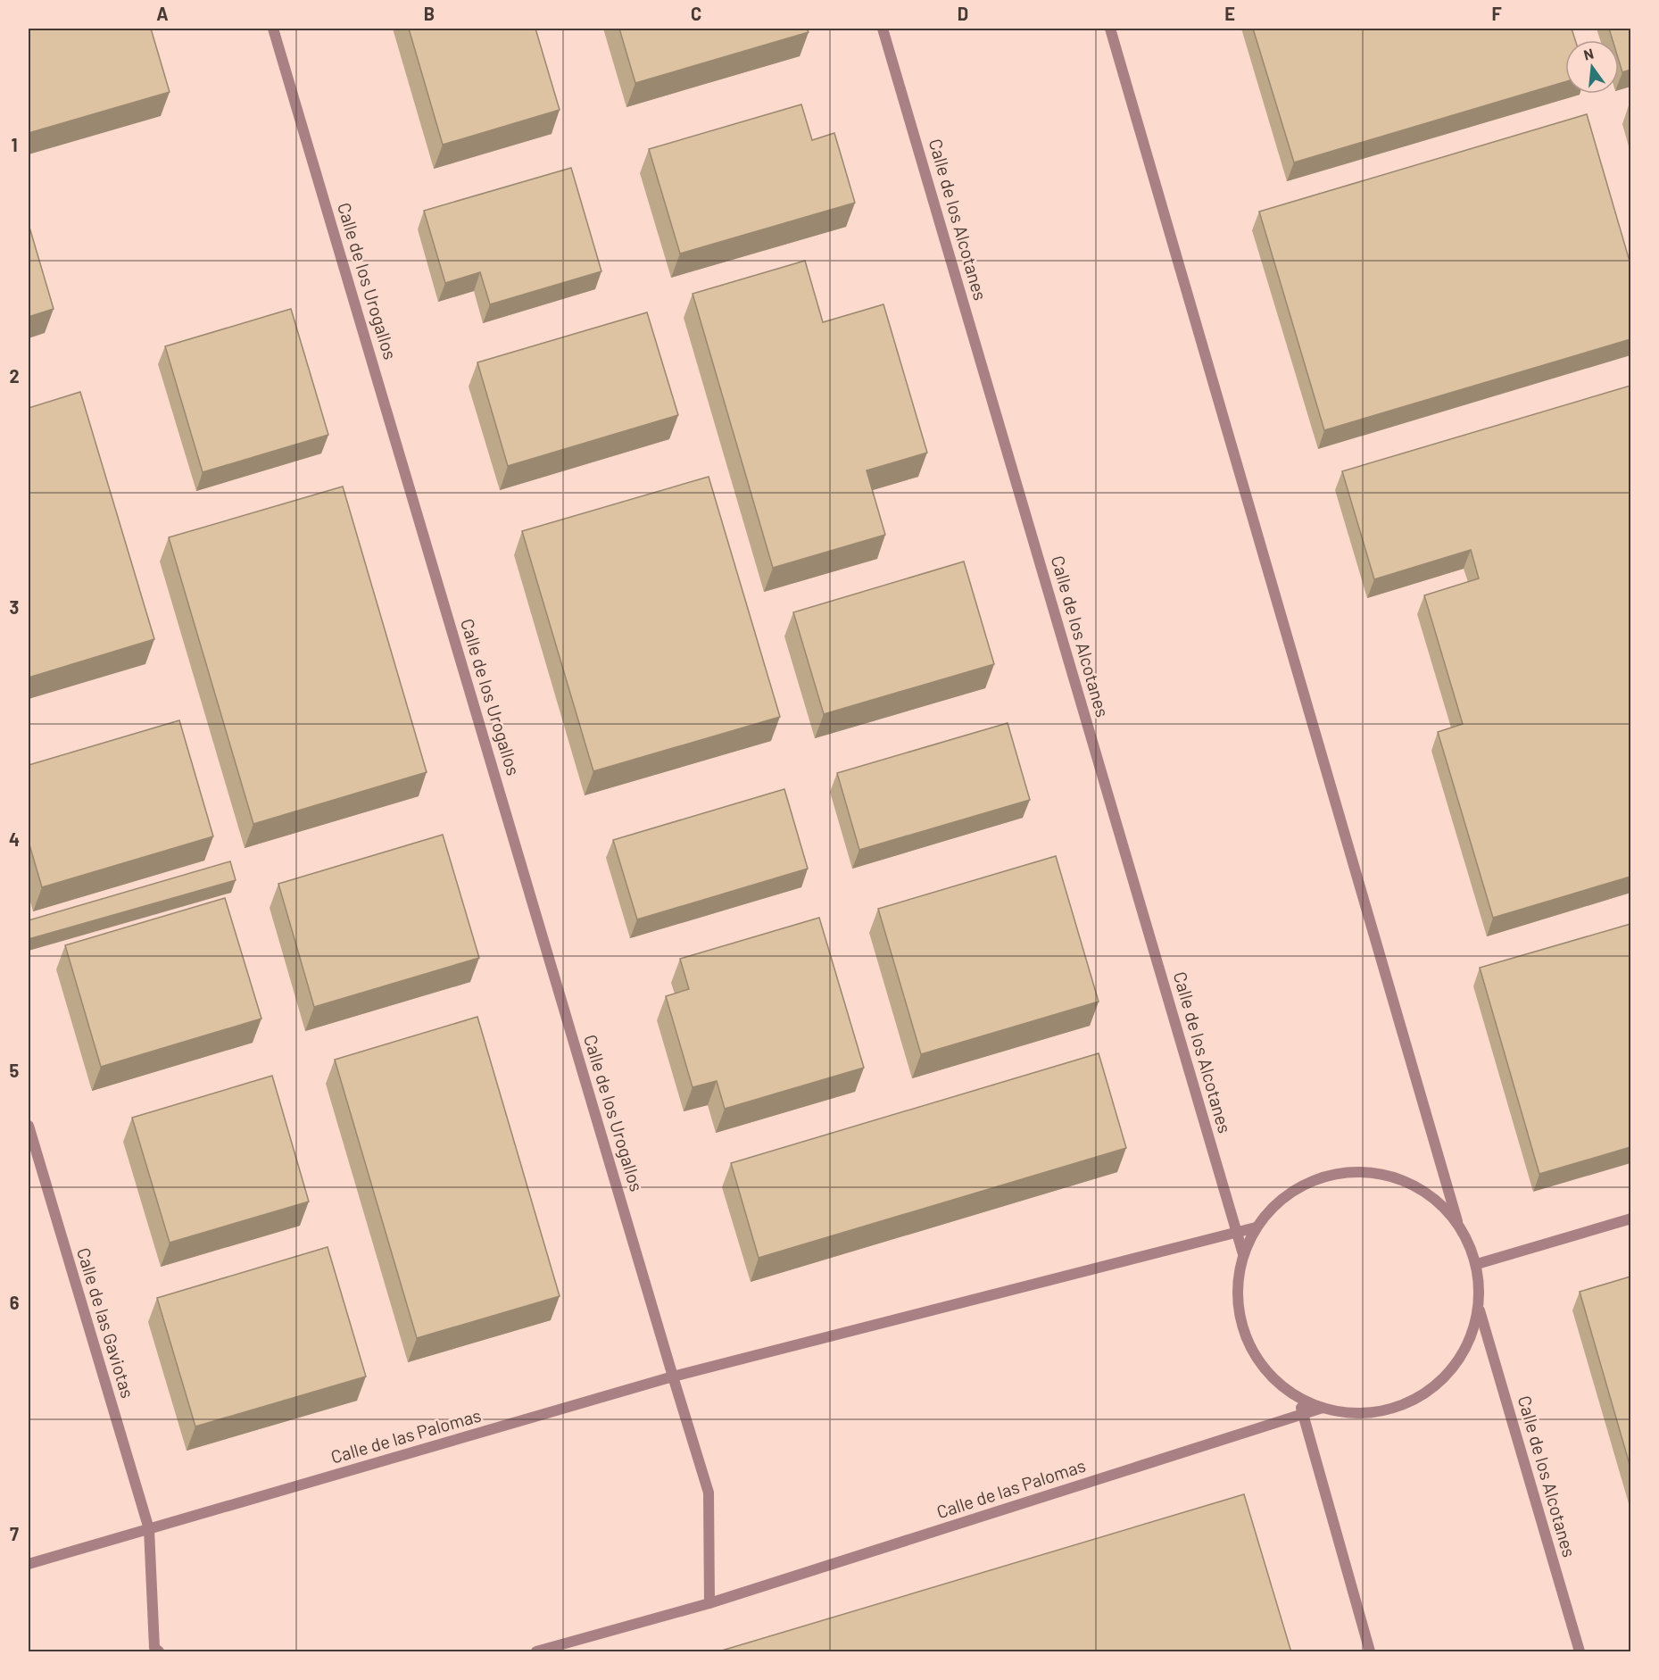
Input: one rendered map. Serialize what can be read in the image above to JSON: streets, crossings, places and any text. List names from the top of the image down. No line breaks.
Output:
{"streets":{"street":["Calle de los Alcotanes","Calle de los Urogallos","Calle de las Gaviotas","Calle de las Palomas"]},"crossings":[["Calle de los Alcotanes","Calle de las Palomas"],["Calle de los Urogallos","Calle de las Palomas"],["Calle de las Gaviotas","Calle de las Palomas"]],"north":"top","grid":{"columns":["A","B","C","D","E","F"],"rows":["1","2","3","4","5","6","7"]}}
